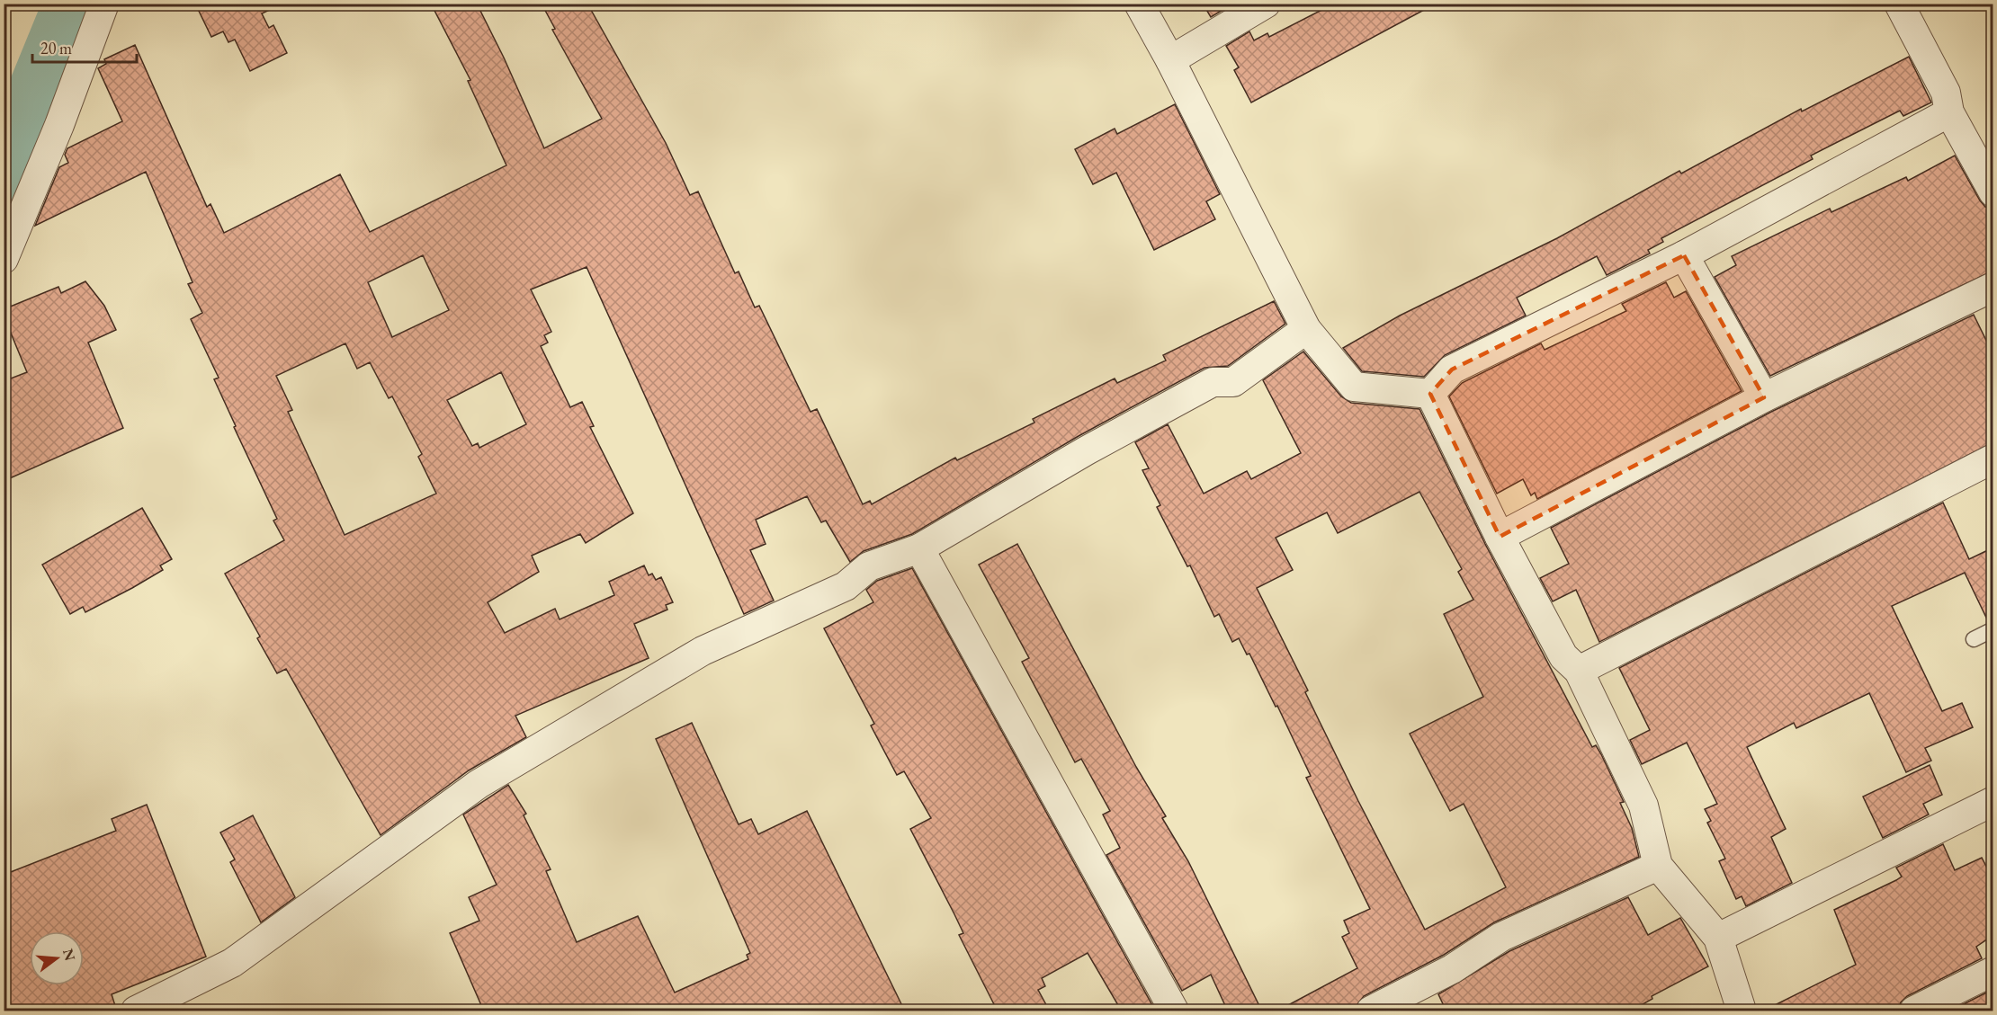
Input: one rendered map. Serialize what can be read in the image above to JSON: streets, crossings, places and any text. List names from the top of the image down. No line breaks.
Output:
{"scale_bar":"20 m","north":"right"}
